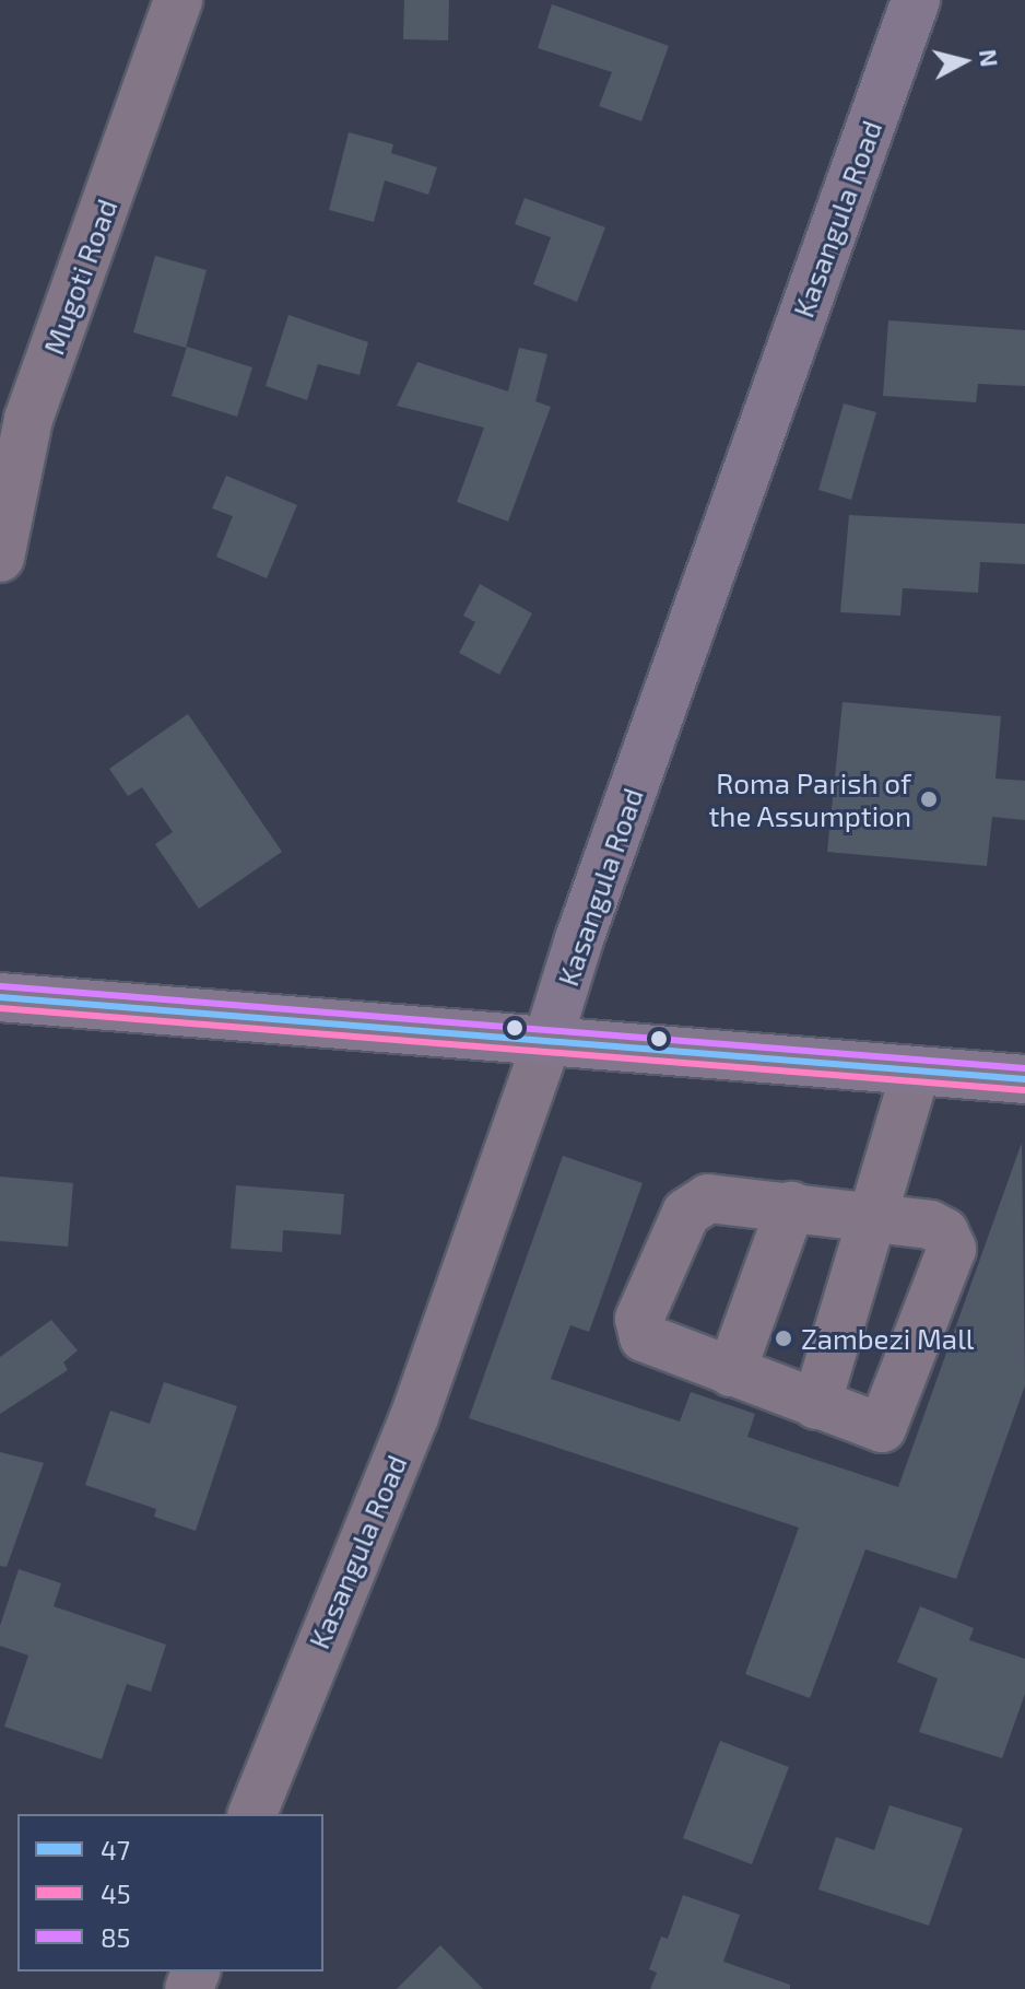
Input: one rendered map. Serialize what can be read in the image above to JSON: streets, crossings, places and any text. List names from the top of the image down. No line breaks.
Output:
{"streets":{"main road":["Kasangula Road"],"street":["Mugoti Road"]},"places":["Roma Parish of the Assumption","Zambezi Mall"],"lines":["transit line 85","transit line 47","transit line 45"],"legend":["47","45","85"],"north":"right"}
